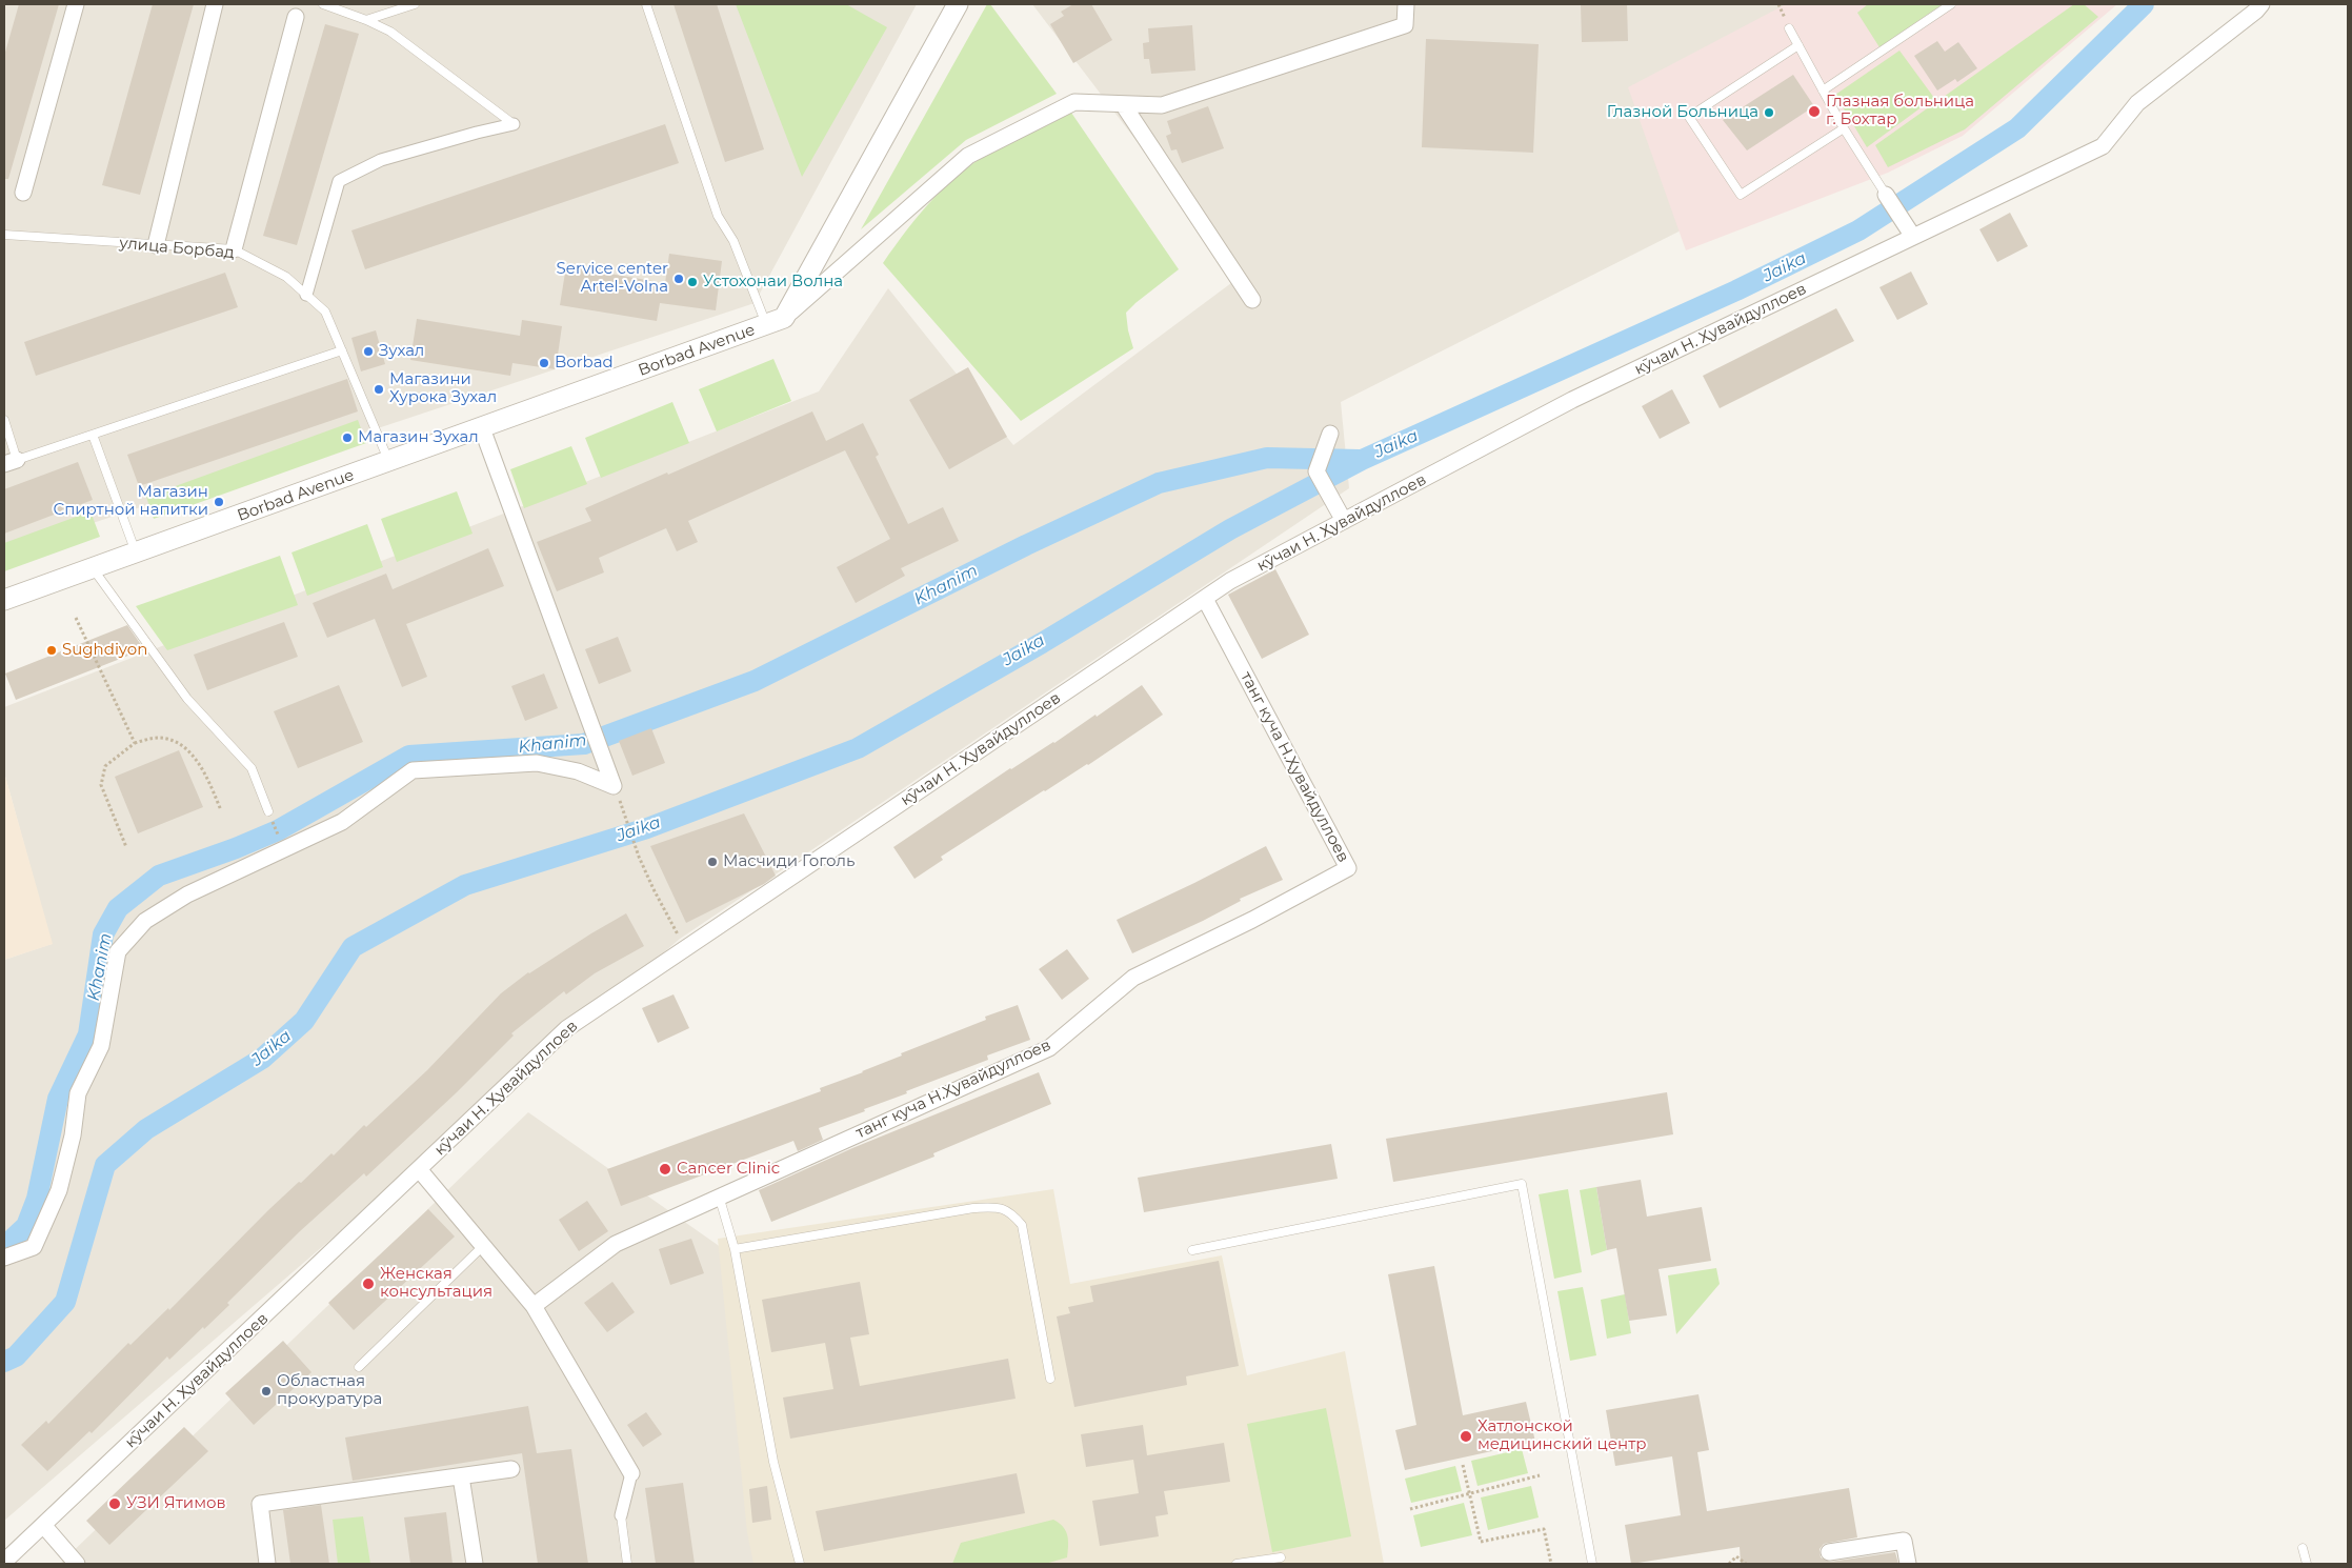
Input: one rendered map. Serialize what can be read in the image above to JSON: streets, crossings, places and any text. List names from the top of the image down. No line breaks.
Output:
{"streets":{"street":["кӯчаи Н. Ҳувайдуллоев","Borbad Avenue","танг куча Н.Ҳувайдуллоев"],"lane":["улица Борбад"]},"crossings":[["улица Борбад","Borbad Avenue"],["кӯчаи Н. Ҳувайдуллоев","танг куча Н.Ҳувайдуллоев"]],"water":["Jaika","Khanim"],"places":["Глазная больница г. Бохтар","Глазной Больница","Service center Artel-Volna","Устохонаи Волна","Зухал","Borbad","Магазини Хурока Зухал","Магазин Зухал","Магазин Спиртной напитки","Sughdiyon","Масчиди Гоголь","Cancer Clinic","Женская консультация","Областная прокуратура","Хатлонской медицинский центр","УЗИ Ятимов"]}
